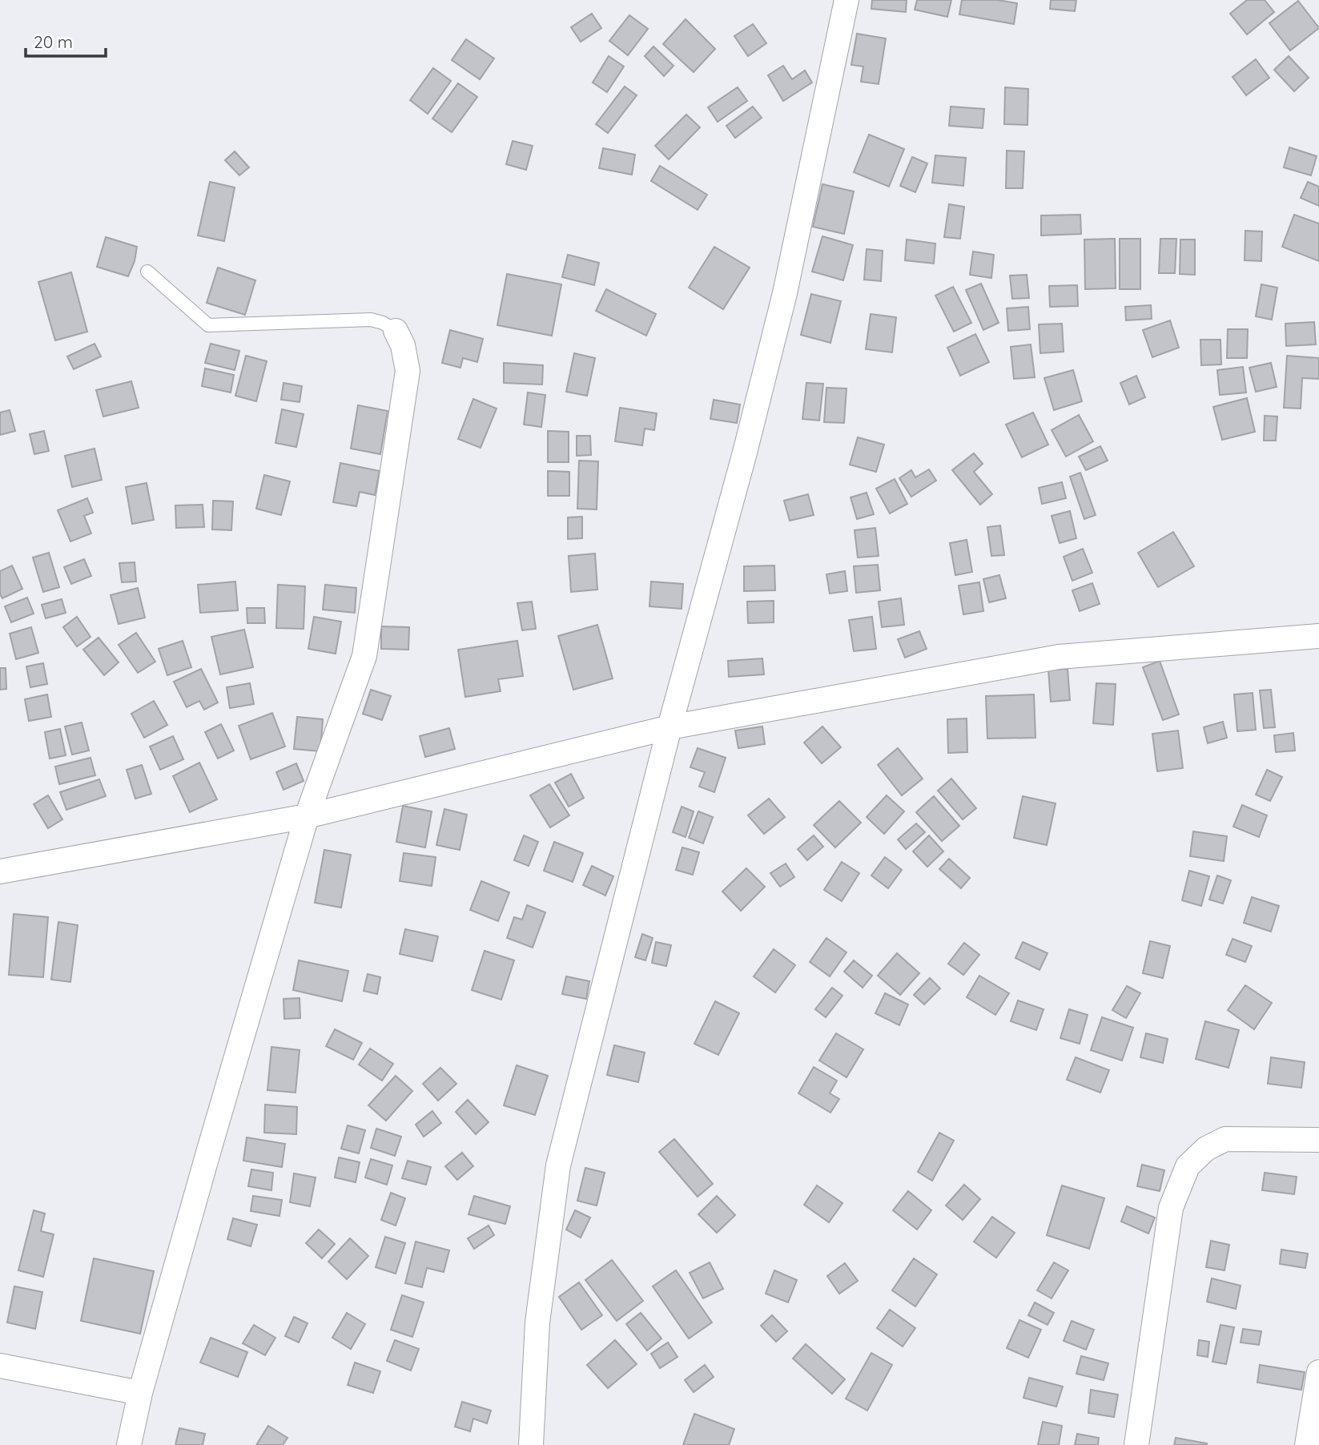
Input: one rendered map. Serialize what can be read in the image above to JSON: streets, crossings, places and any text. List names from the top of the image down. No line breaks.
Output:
{"scale_bar":"20 m"}
